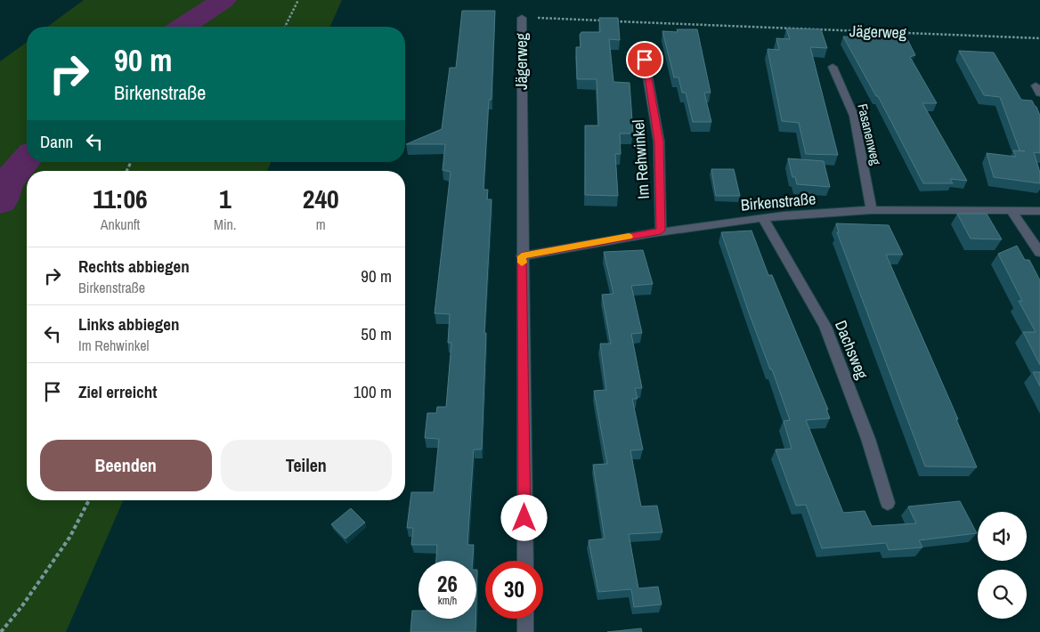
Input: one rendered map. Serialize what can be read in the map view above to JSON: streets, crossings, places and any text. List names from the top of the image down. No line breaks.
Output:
{"streets":{"street":["Jägerweg","Fasanenweg","Im Rehwinkel","Birkenstraße","Dachsweg"]},"crossings":[["Jägerweg","Birkenstraße"],["Fasanenweg","Birkenstraße"],["Im Rehwinkel","Birkenstraße"],["Birkenstraße","Dachsweg"]],"page":{"turn":["90 m","Birkenstraße"],"then":"Dann","eta":["11:06","Ankunft","1","Min.","240","m"],"list":[{"name":"Rechts abbiegen","note":"Birkenstraße","value":"90 m"},{"name":"Links abbiegen","note":"Im Rehwinkel","value":"50 m"},{"name":"Ziel erreicht","value":"100 m"}],"buttons":["Beenden","Teilen"],"speed":"26 km/h","limit":"30"}}
